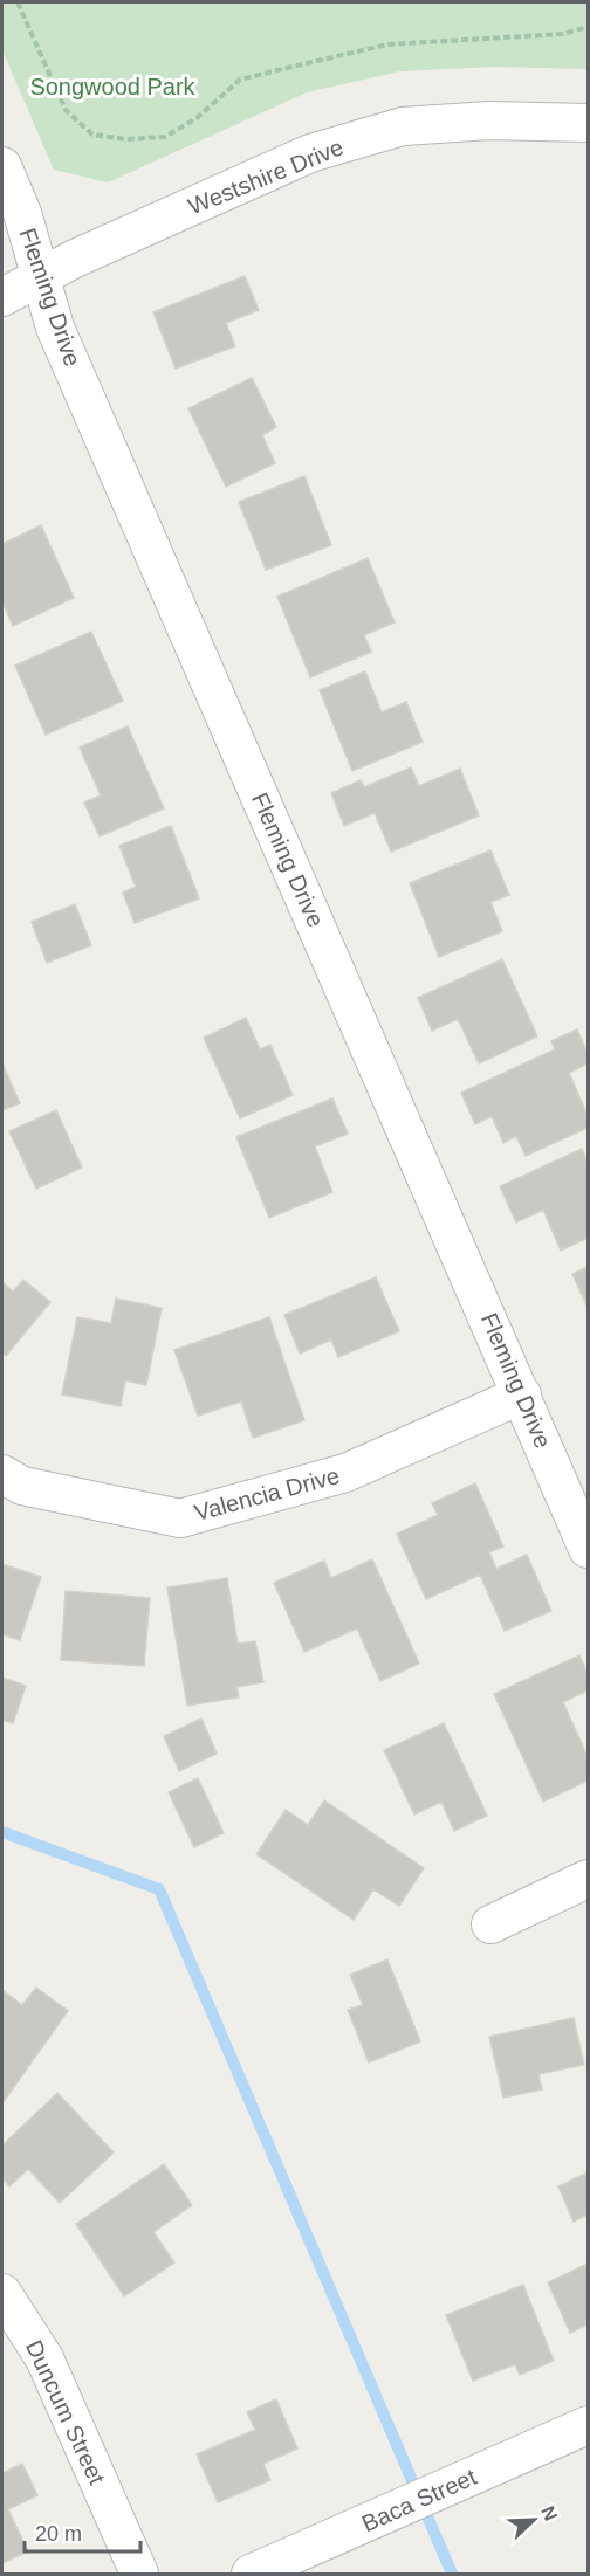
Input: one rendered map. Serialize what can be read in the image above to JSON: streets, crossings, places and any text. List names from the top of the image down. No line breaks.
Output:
{"streets":{"street":["Westshire Drive","Fleming Drive","Valencia Drive","Duncum Street","Baca Street"]},"crossings":[["Westshire Drive","Fleming Drive"],["Fleming Drive","Valencia Drive"]],"parks":["Songwood Park"],"scale_bar":"20 m","north":"top right"}
